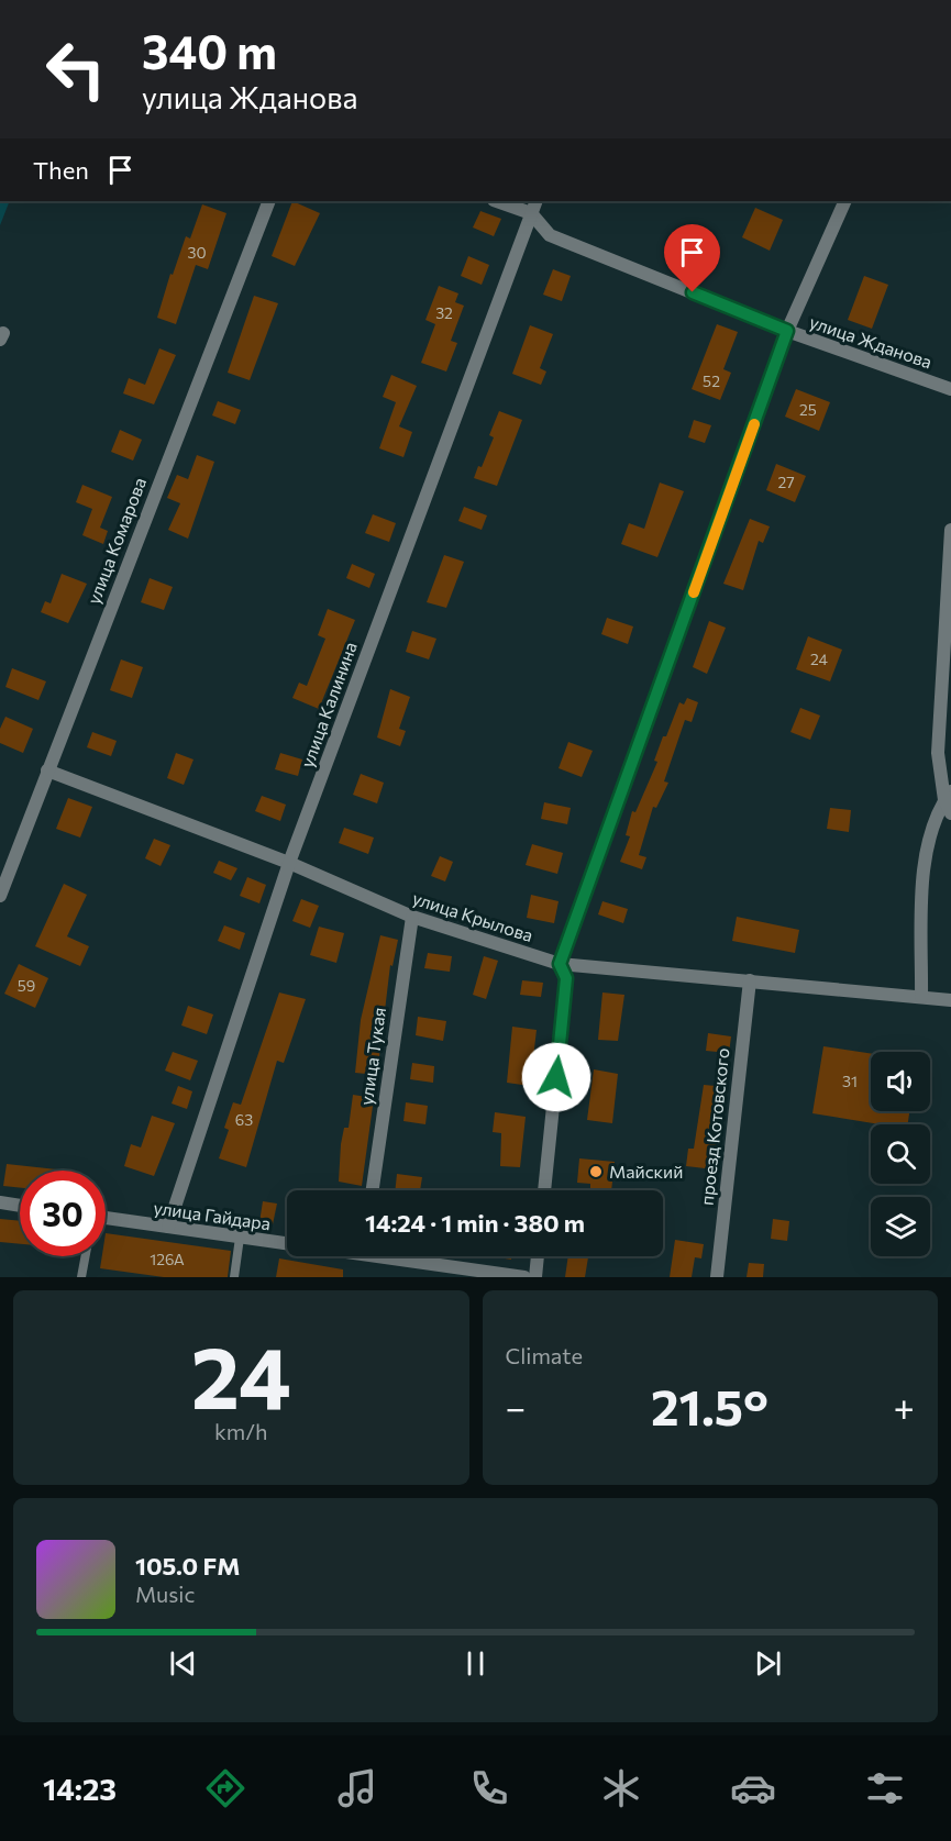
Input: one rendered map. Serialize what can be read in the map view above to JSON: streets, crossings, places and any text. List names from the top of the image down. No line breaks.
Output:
{"streets":{"street":["улица Жданова","улица Комарова","улица Калинина","улица Крылова","улица Тукая","проезд Котовского","улица Гайдара"]},"crossings":[["улица Жданова","улица Калинина"],["улица Комарова","улица Крылова"],["улица Калинина","улица Крылова"],["улица Калинина","улица Гайдара"],["улица Крылова","улица Тукая"],["улица Крылова","проезд Котовского"]],"places":["Майский"],"house_numbers":["30","32","52","25","27","24","59","31","63","126А"],"page":{"turn":["340 m","улица Жданова"],"then":"Then","limit":"30","trip":"14:24 · 1 min · 380 m","tile":[["24","km/h"],"Climate"],"heat":["−","21.5°","+"],"song":["105.0 FM","Music"],"tabs":"14:23"}}
